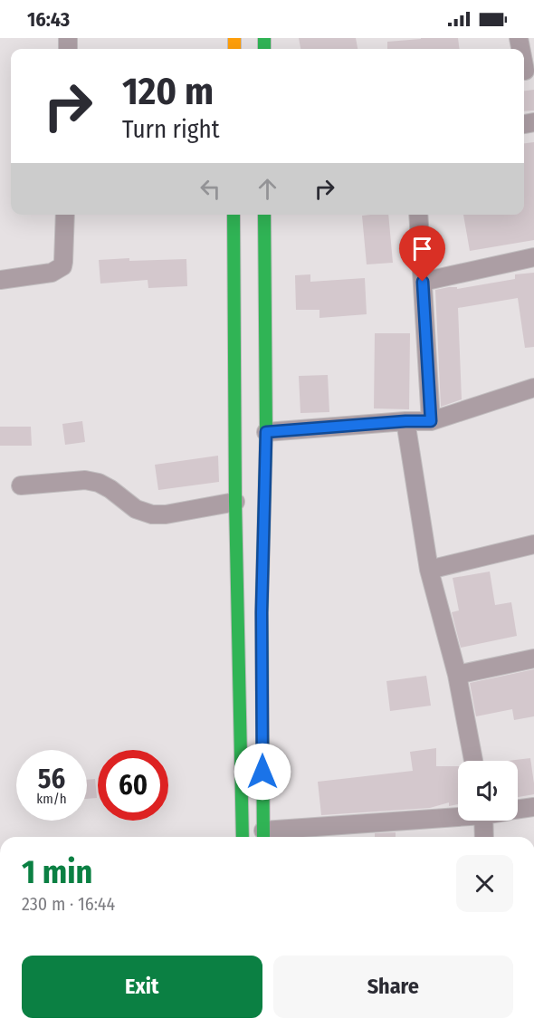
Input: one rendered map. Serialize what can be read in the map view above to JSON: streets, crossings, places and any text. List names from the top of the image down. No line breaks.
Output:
{"page":{"status":"16:43","turn":["120 m","Turn right"],"speed":"56 km/h","limit":"60","heading":["1 min","230 m · 16:44"],"buttons":["Exit","Share"]}}
